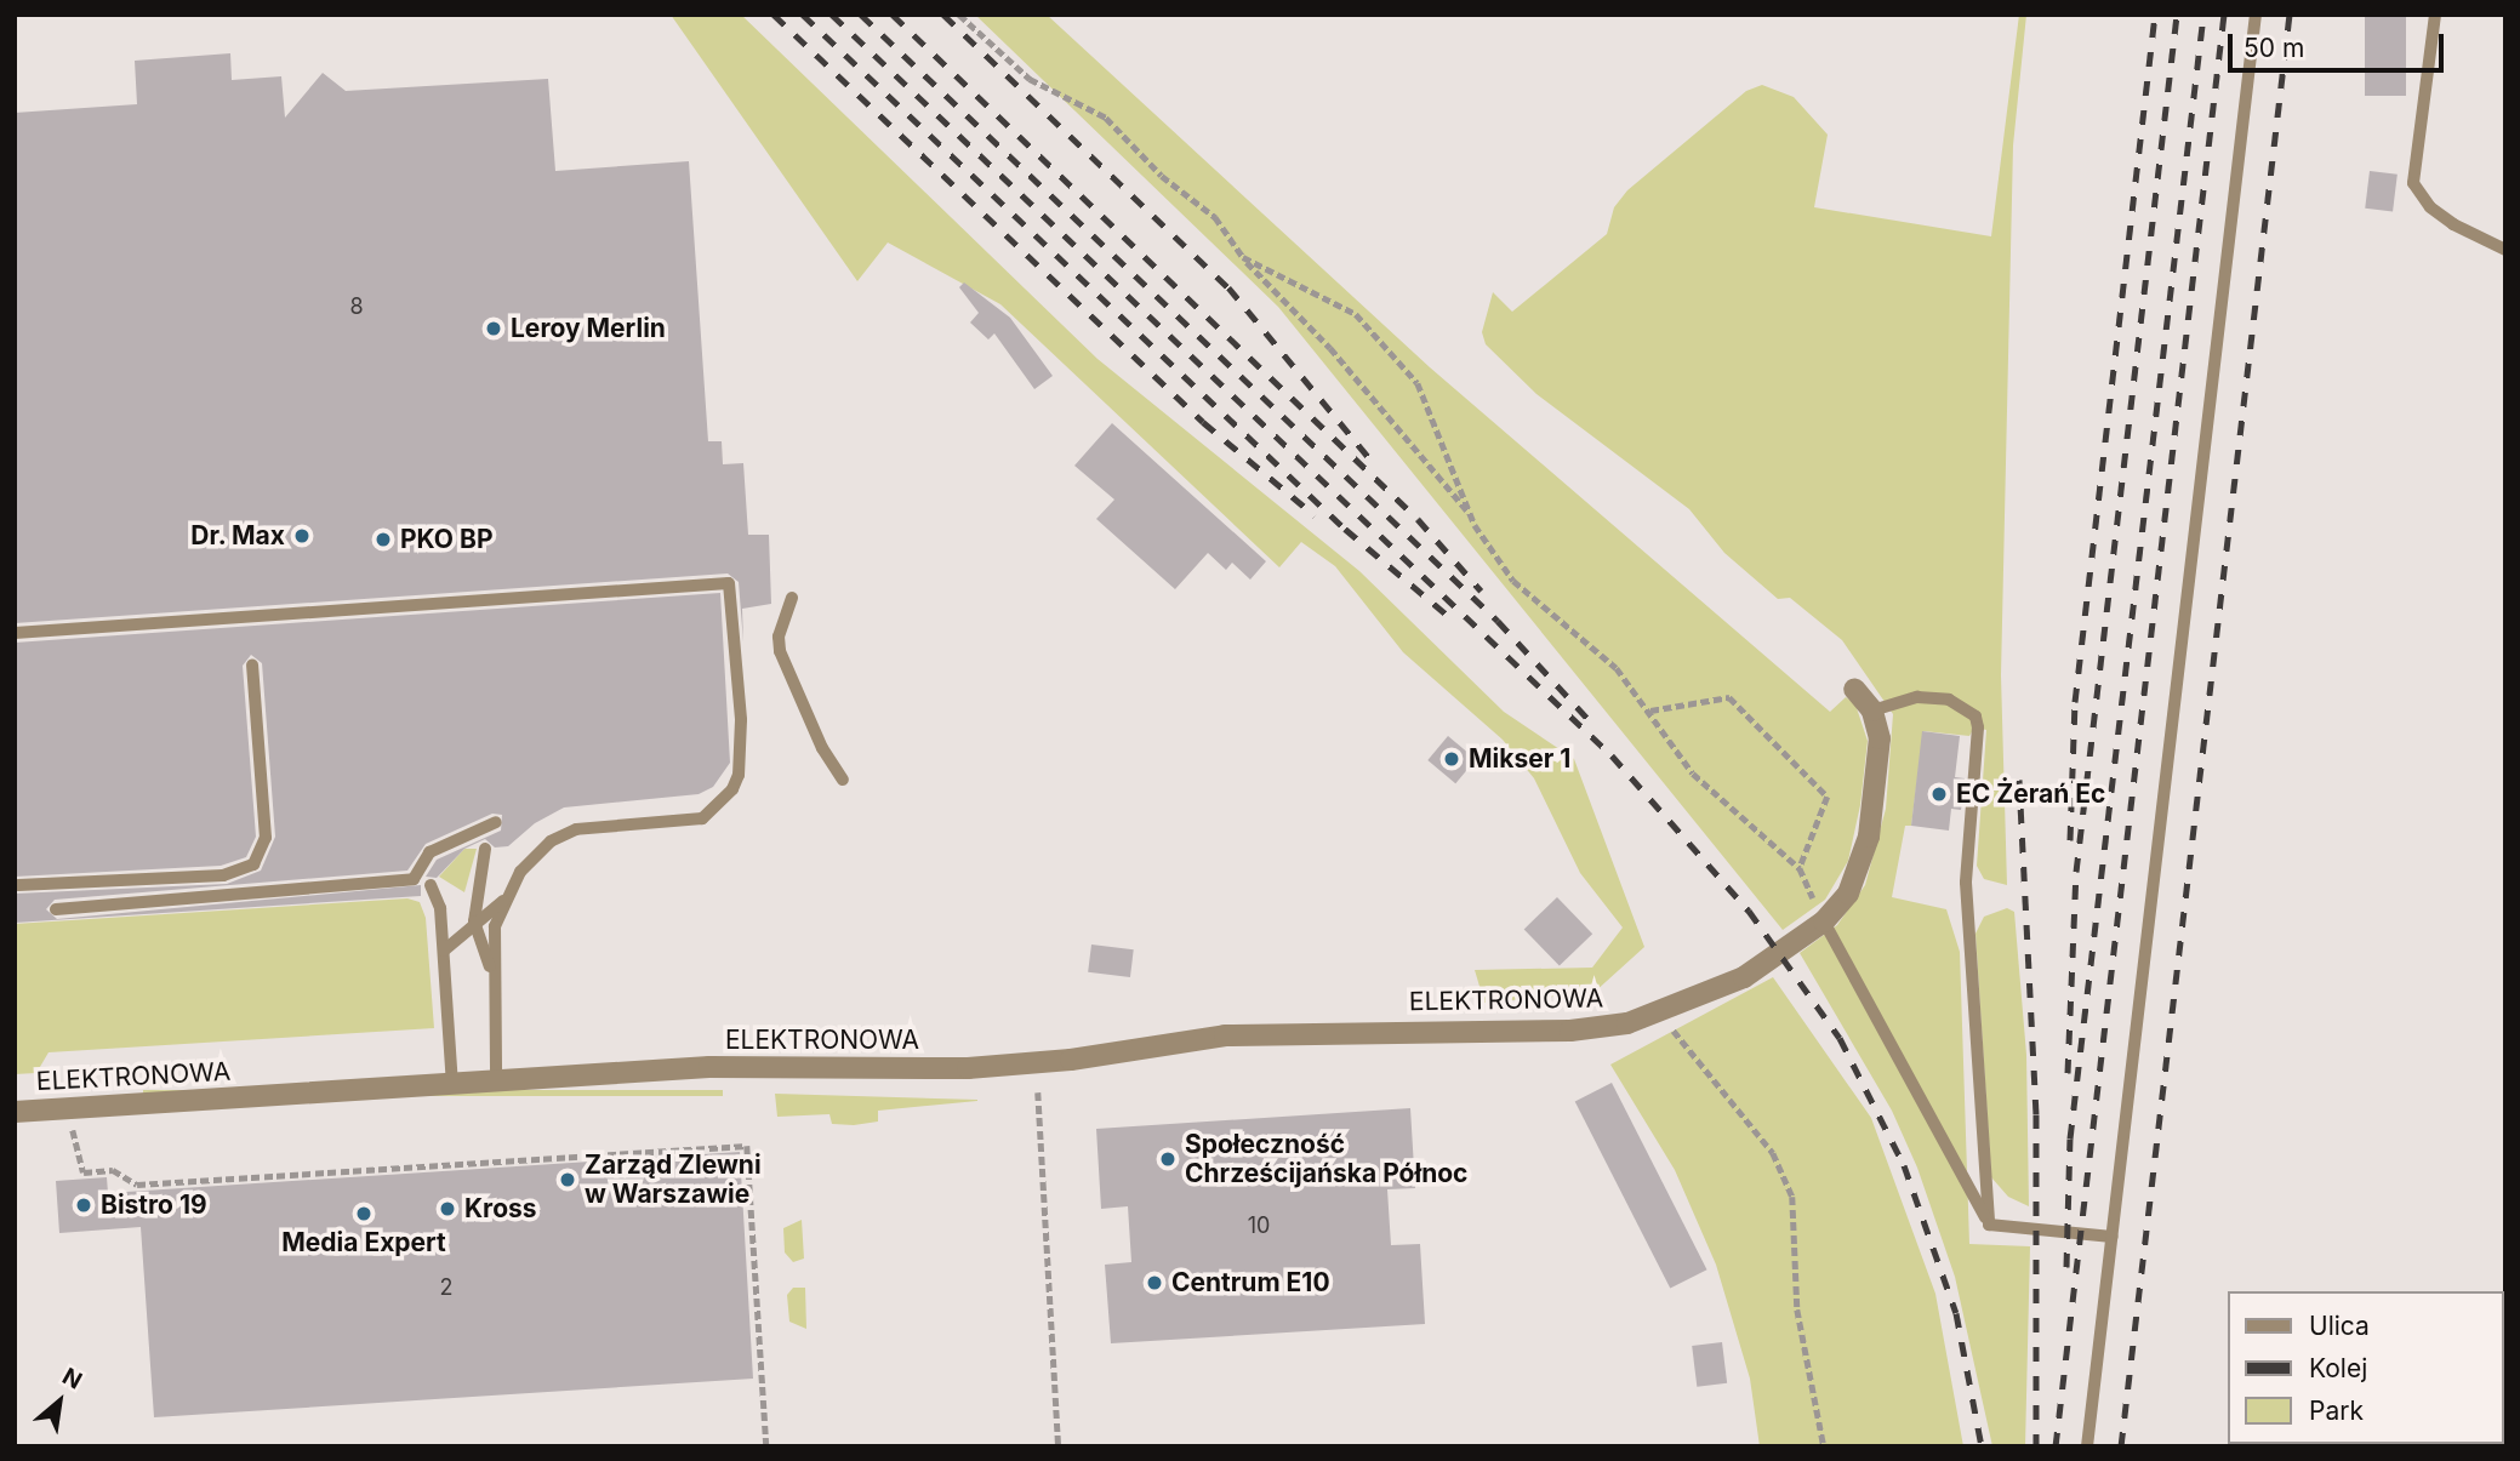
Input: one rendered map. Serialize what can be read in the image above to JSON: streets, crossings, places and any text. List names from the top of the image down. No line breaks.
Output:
{"streets":{"street":["ELEKTRONOWA"]},"places":["Leroy Merlin","Dr. Max","PKO BP","Mikser 1","EC Żerań Ec","Społeczność Chrześcijańska Północ","Zarząd Zlewni w Warszawie","Bistro 19","Kross","Media Expert","Centrum E10"],"house_numbers":["8","10","2"],"legend":["Ulica","Kolej","Park"],"scale_bar":"50 m","north":"top right"}
